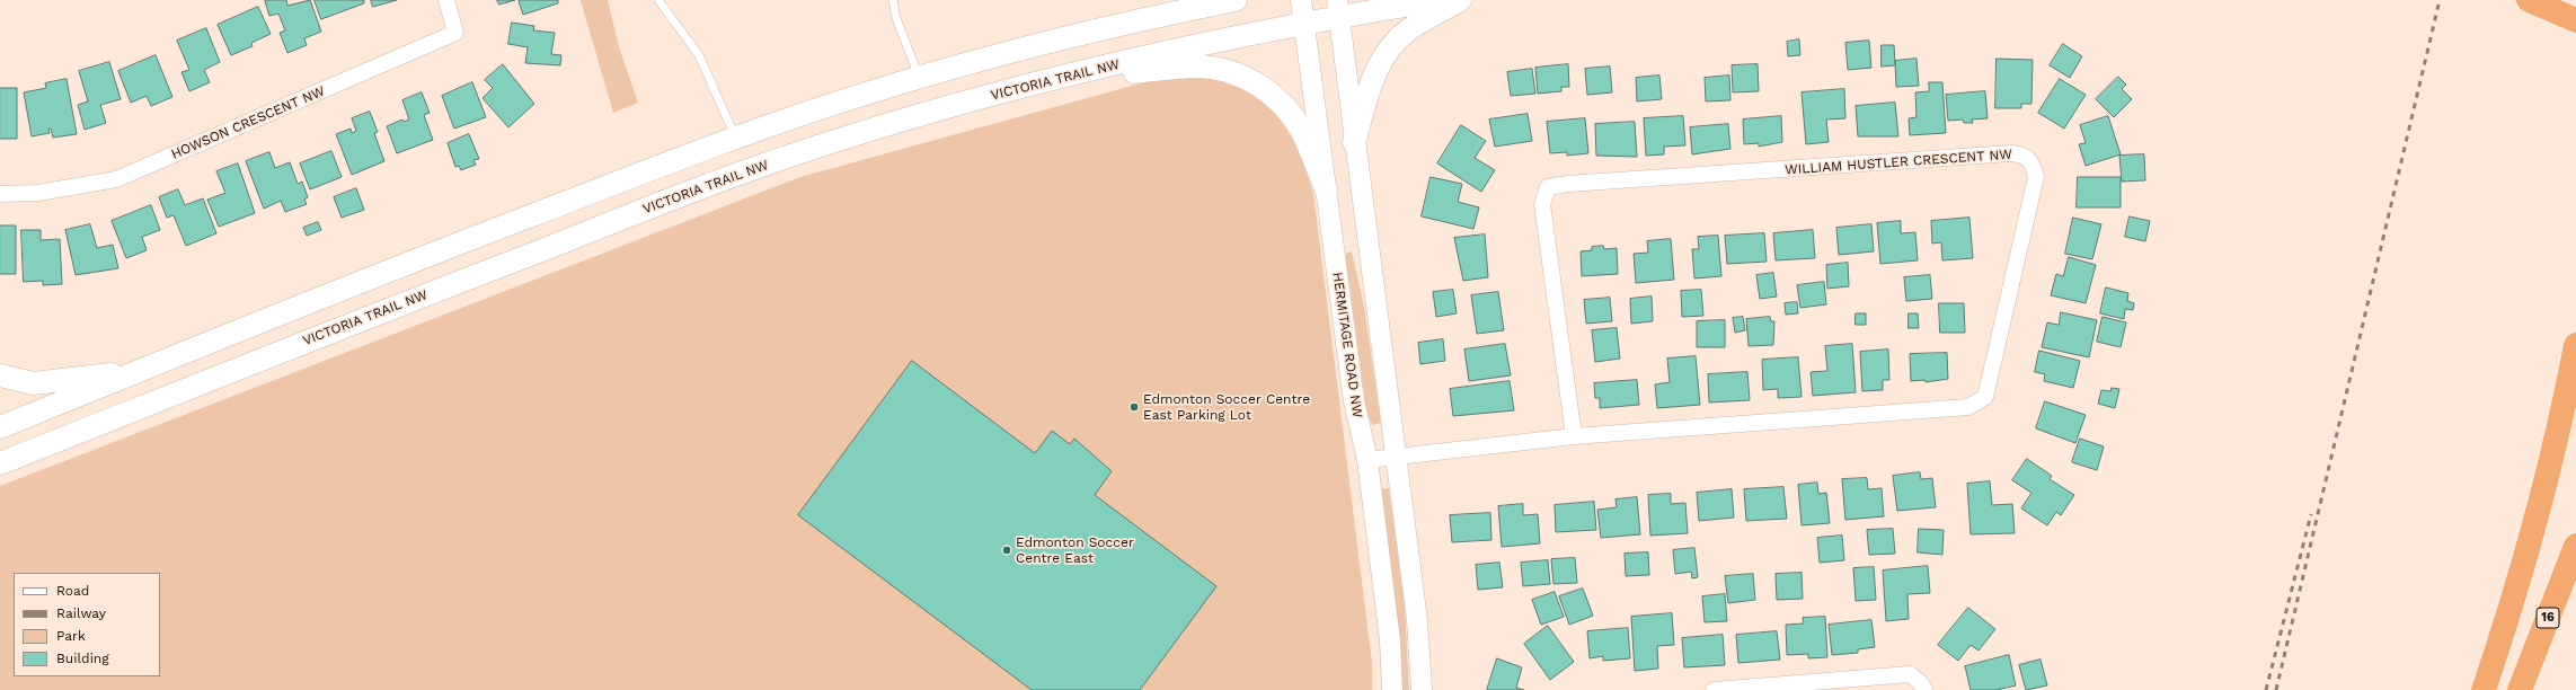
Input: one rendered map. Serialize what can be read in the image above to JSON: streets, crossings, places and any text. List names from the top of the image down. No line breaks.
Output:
{"streets":{"highway":["16"],"main road":["VICTORIA TRAIL NW"],"street":["HOWSON CRESCENT NW","WILLIAM HUSTLER CRESCENT NW","HERMITAGE ROAD NW"]},"crossings":[["VICTORIA TRAIL NW","HERMITAGE ROAD NW"],["WILLIAM HUSTLER CRESCENT NW","HERMITAGE ROAD NW"]],"places":["Edmonton Soccer Centre East Parking Lot","Edmonton Soccer Centre East"],"legend":["Road","Railway","Park","Building"]}
